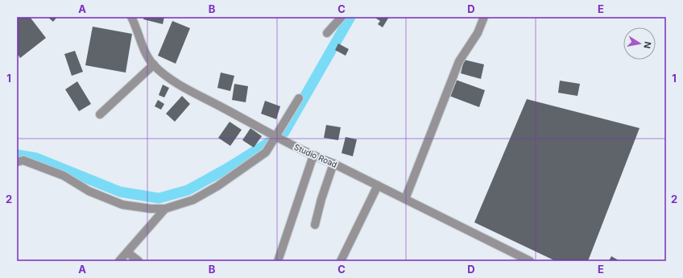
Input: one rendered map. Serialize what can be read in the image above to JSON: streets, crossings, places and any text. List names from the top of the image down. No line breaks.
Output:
{"streets":{"street":["Studio Road"]},"north":"right","grid":{"columns":["A","B","C","D","E"],"rows":["1","2"]}}
